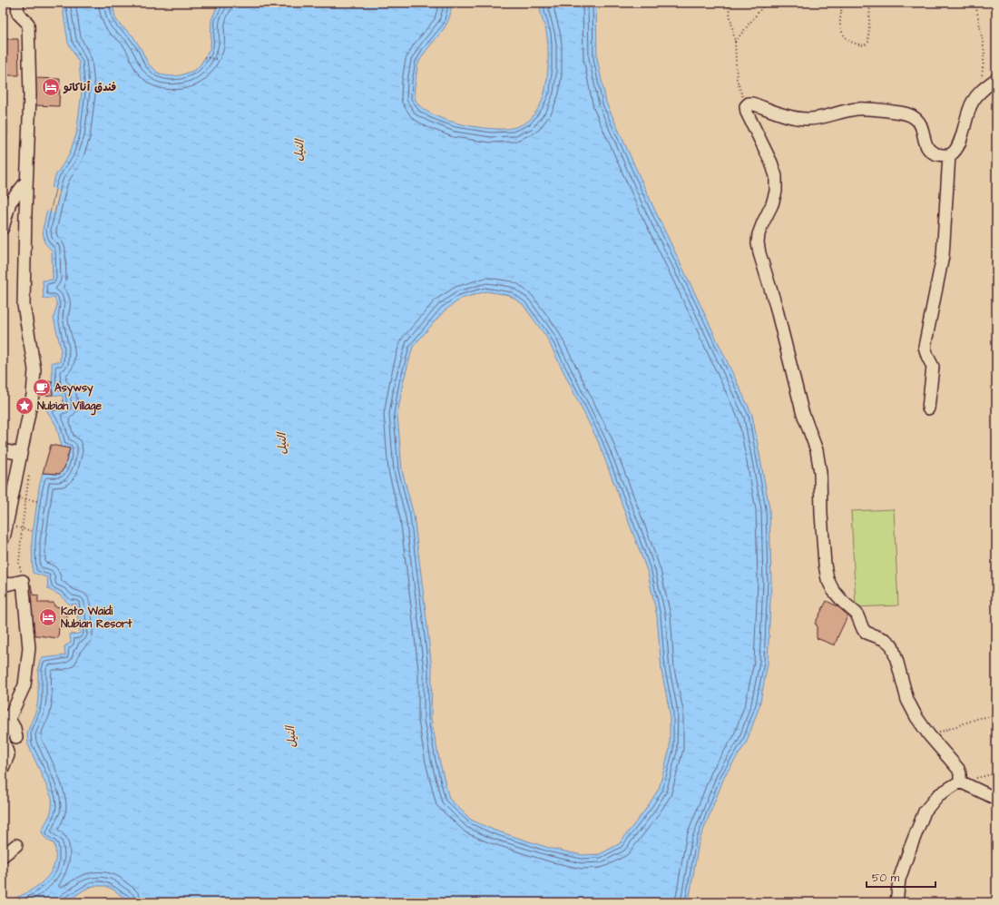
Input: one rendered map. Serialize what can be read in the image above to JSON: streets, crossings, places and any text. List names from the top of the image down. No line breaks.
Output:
{"water":["النيل"],"places":{"hotel":["فندق أناكاتو","Kato Waidi Nubian Resort"],"cafe":["Asywsy"],"place":["Nubian Village"]},"scale_bar":"50 m"}
